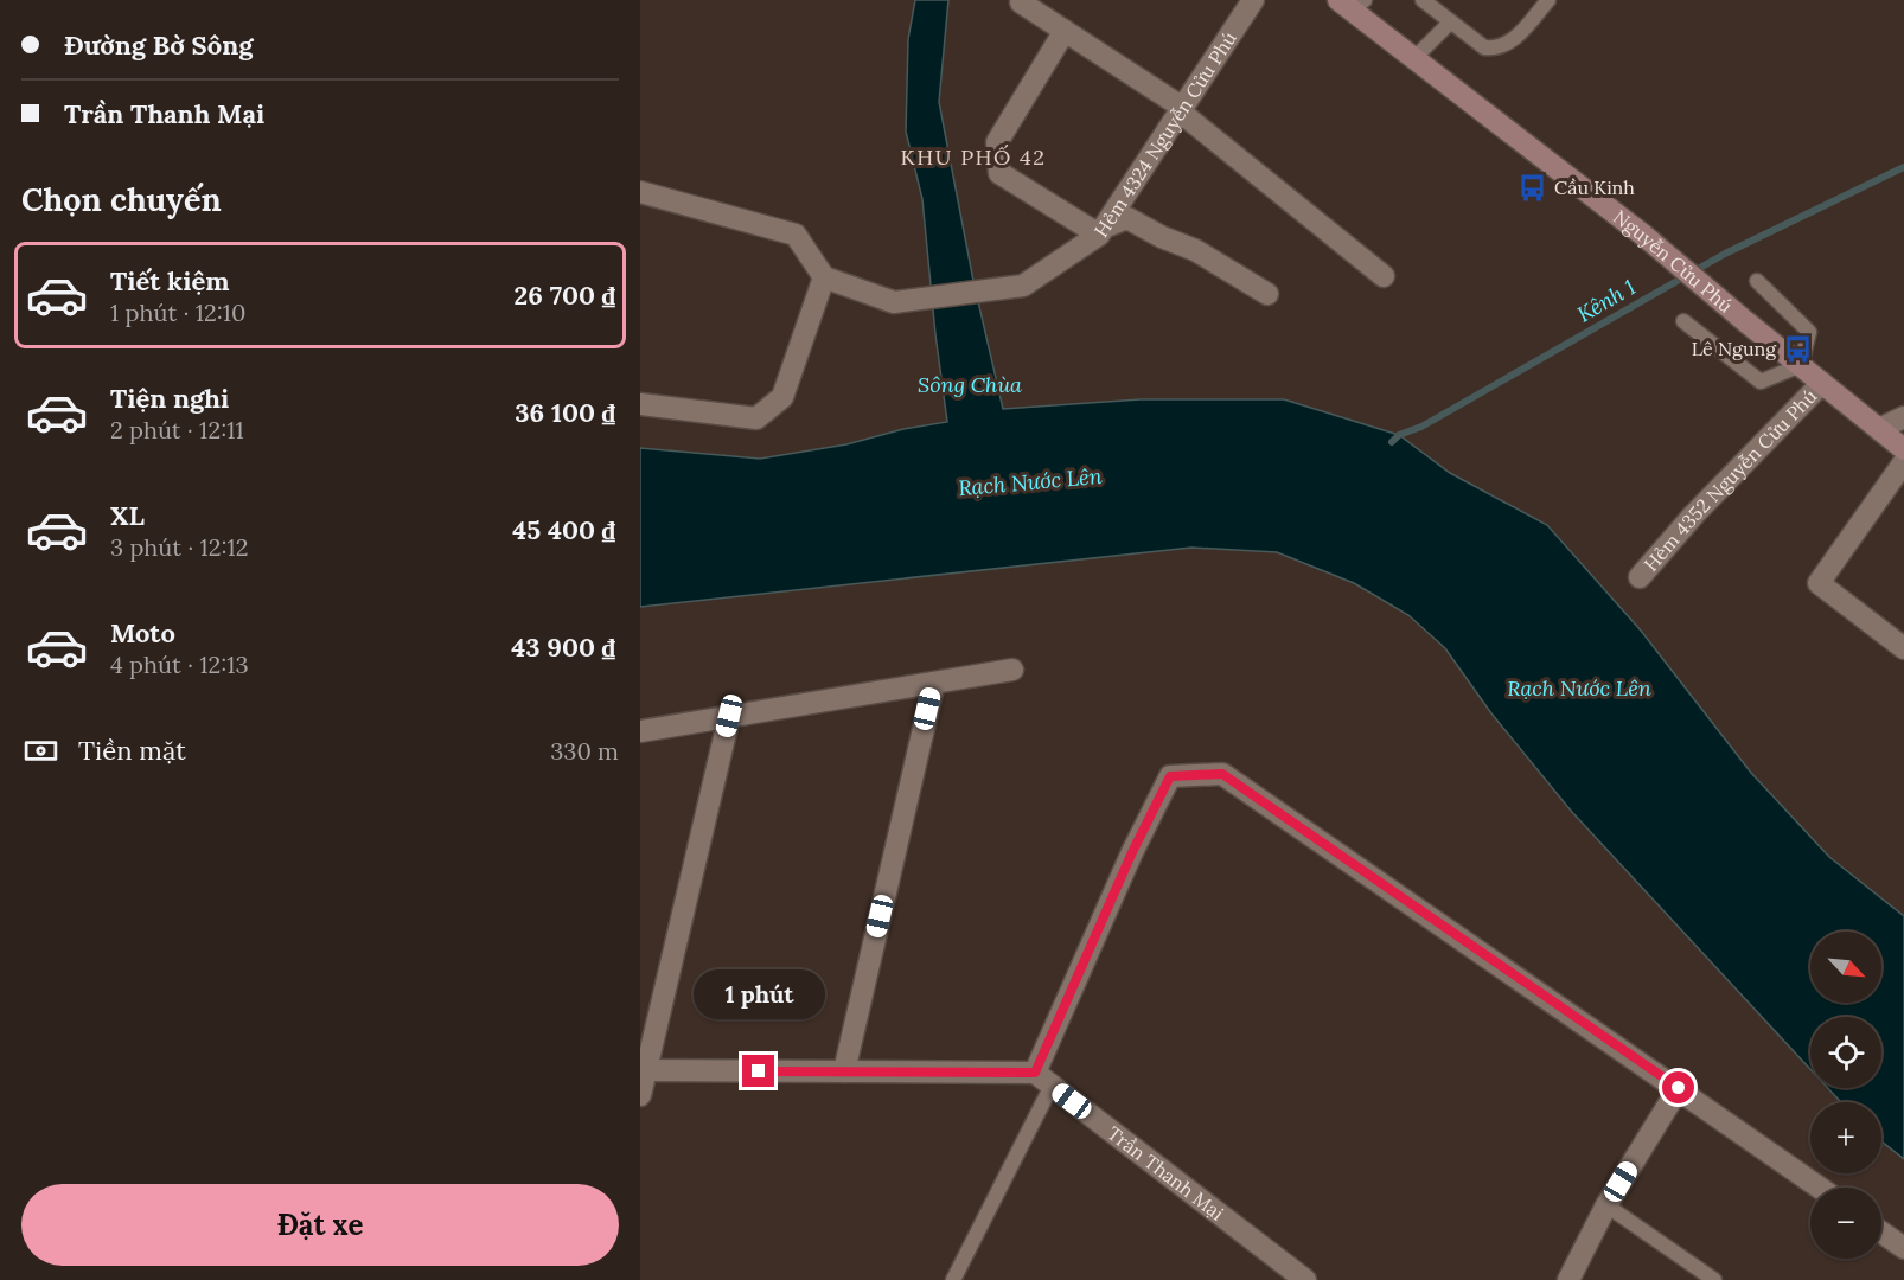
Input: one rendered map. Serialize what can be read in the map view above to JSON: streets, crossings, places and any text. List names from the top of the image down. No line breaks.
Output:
{"streets":{"main road":["Nguyễn Cửu Phú"],"street":["Hẻm 4324 Nguyễn Cửu Phú","Hẻm 4352 Nguyễn Cửu Phú","Trần Thanh Mại"]},"crossings":[["Nguyễn Cửu Phú","Hẻm 4352 Nguyễn Cửu Phú"]],"districts":["KHU PHỐ 42"],"water":["Kênh 1","Sông Chùa","Rạch Nước Lên"],"places":{"bus stop":["Cầu Kinh","Lê Ngung"]},"north":"bottom right","page":{"banner":["Đường Bờ Sông","Trần Thanh Mại"],"heading":"Chọn chuyến","list":[{"name":"Tiết kiệm","note":"1 phút · 12:10","value":"26 700 ₫"},{"name":"Tiện nghi","note":"2 phút · 12:11","value":"36 100 ₫"},{"name":"XL","note":"3 phút · 12:12","value":"45 400 ₫"},{"name":"Moto","note":"4 phút · 12:13","value":"43 900 ₫"}],"pay":["Tiền mặt","330 m"],"map_buttons":["+","−"],"bubble":"1 phút","buttons":"Đặt xe"}}
